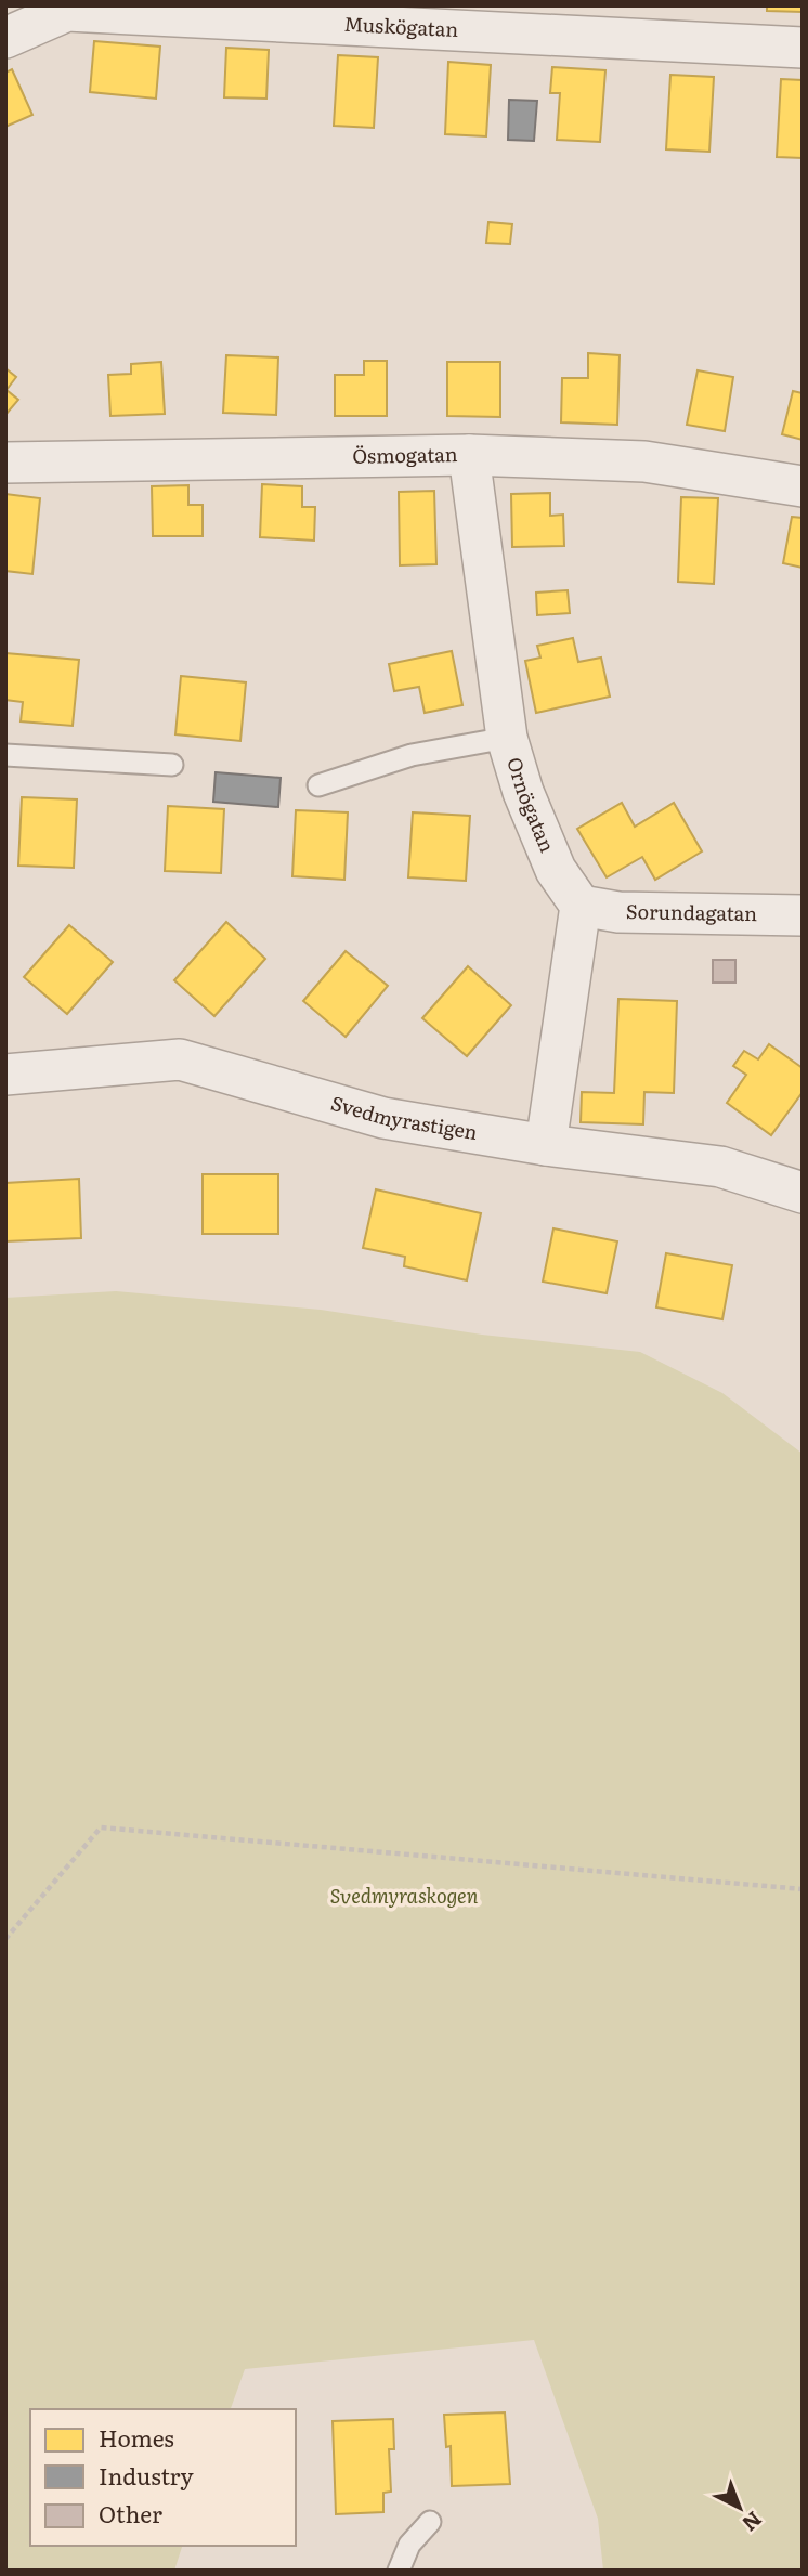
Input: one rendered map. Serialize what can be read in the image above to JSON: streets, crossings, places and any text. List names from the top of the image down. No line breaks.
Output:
{"streets":{"street":["Muskögatan","Ösmogatan","Ornögatan","Sorundagatan","Svedmyrastigen"]},"crossings":[["Ösmogatan","Ornögatan"],["Ornögatan","Sorundagatan"]],"parks":["Svedmyraskogen"],"legend":["Homes","Industry","Other"],"north":"bottom right"}
